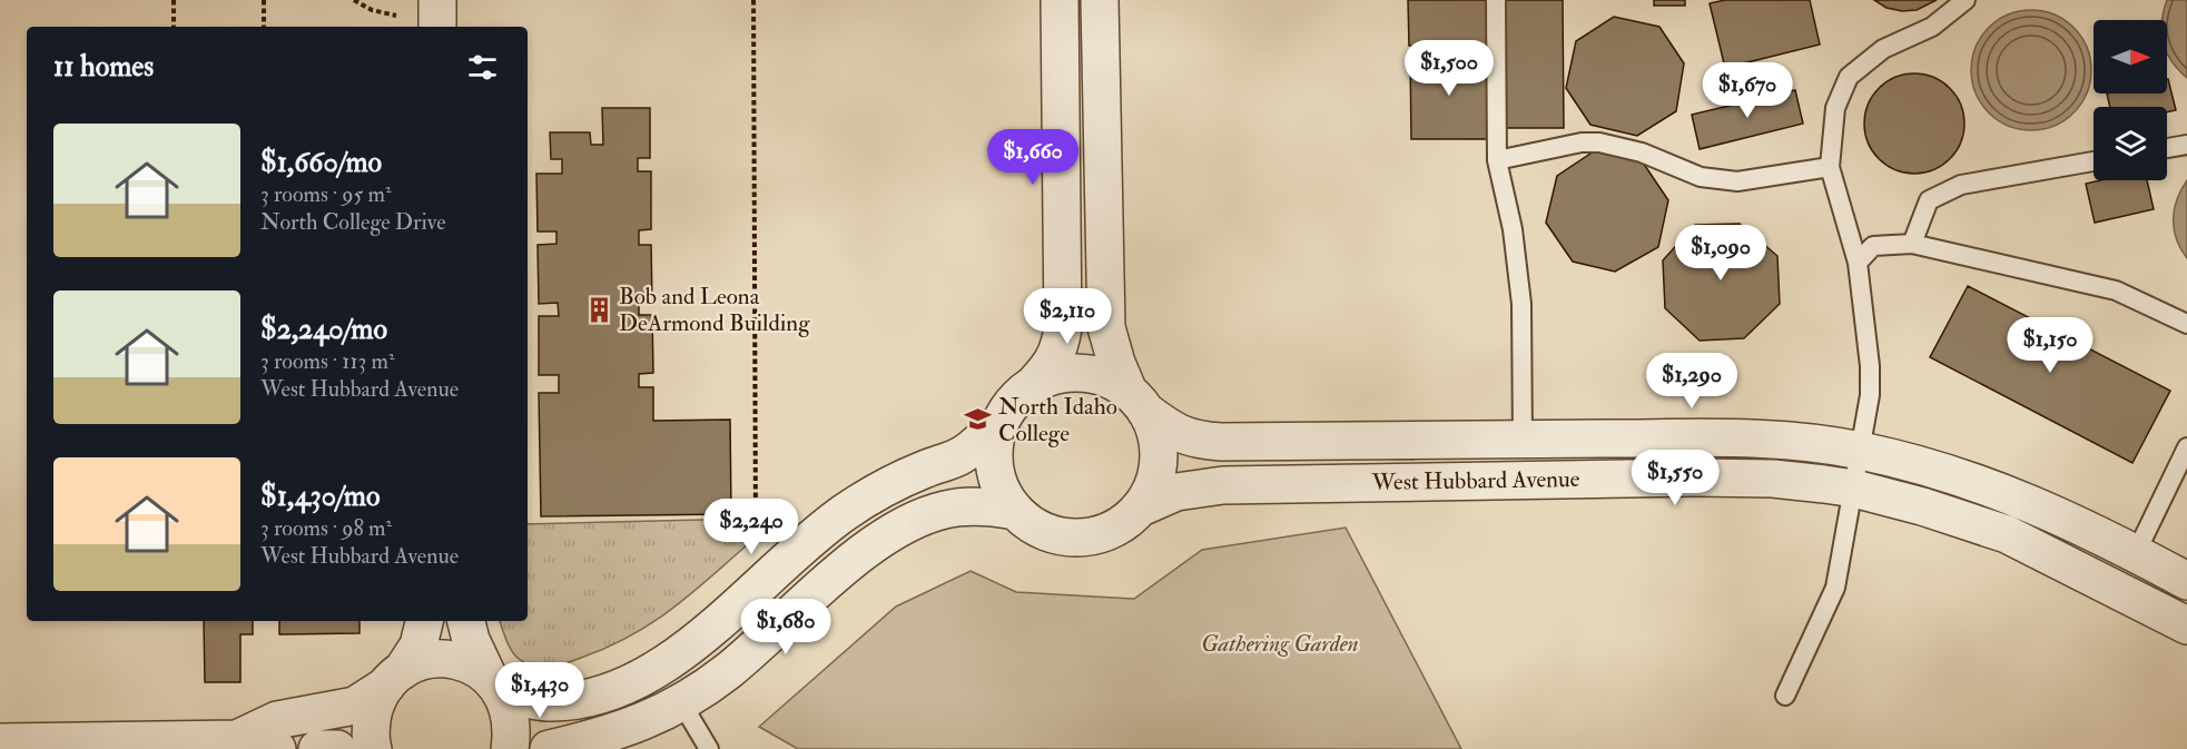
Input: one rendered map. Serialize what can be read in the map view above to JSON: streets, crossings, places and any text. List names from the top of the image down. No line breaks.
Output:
{"streets":{"street":["West Hubbard Avenue"]},"parks":["Gathering Garden"],"places":{"building":["Bob and Leona DeArmond Building"],"school or university":["North Idaho College"]},"north":"right","page":{"heading":"11 homes","price":["$1,500","$1,670","$1,660","$1,090","$2,110","$1,150","$1,290","$1,550","$2,240","$1,680","$1,430"],"list":[{"name":"$1,660/mo","note":"3 rooms · 95 m² · North College Drive"},{"name":"$2,240/mo","note":"3 rooms · 113 m² · West Hubbard Avenue"},{"name":"$1,430/mo","note":"3 rooms · 98 m² · West Hubbard Avenue"}]}}
